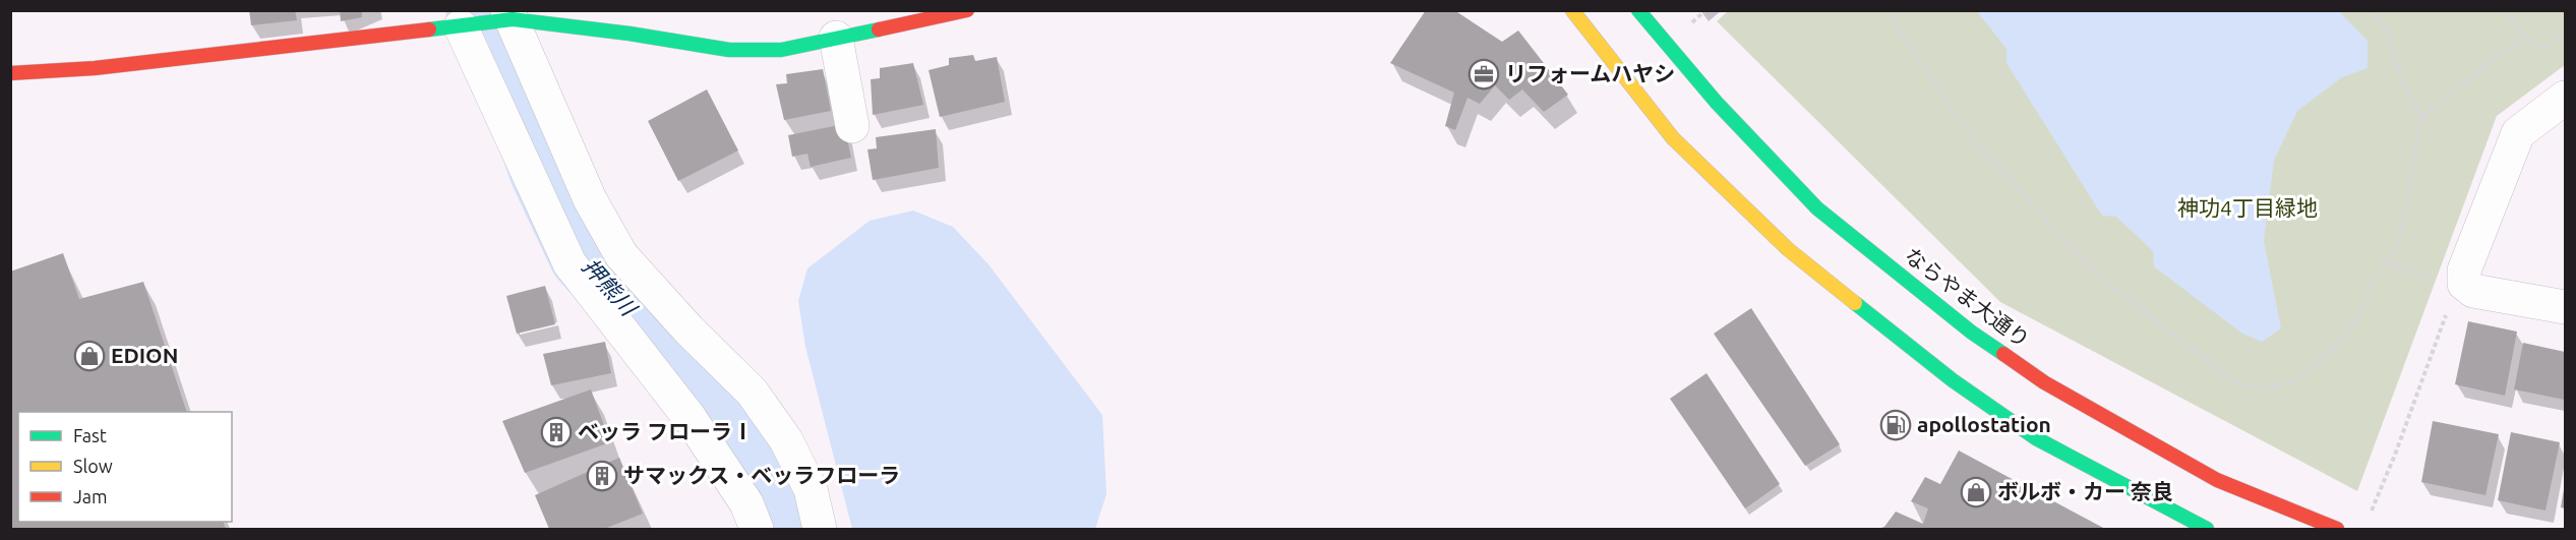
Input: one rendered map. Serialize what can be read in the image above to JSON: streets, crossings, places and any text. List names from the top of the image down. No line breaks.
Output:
{"streets":{"street":["ならやま大通り"]},"water":["押熊川"],"parks":["神功4丁目緑地"],"places":{"office":["リフォームハヤシ"],"shop":["EDION","ボルボ・カー 奈良"],"fuel station":["apollostation"],"building":["ベッラ フローラⅠ","サマックス・ベッラフローラ"]},"legend":["Fast","Slow","Jam"]}
